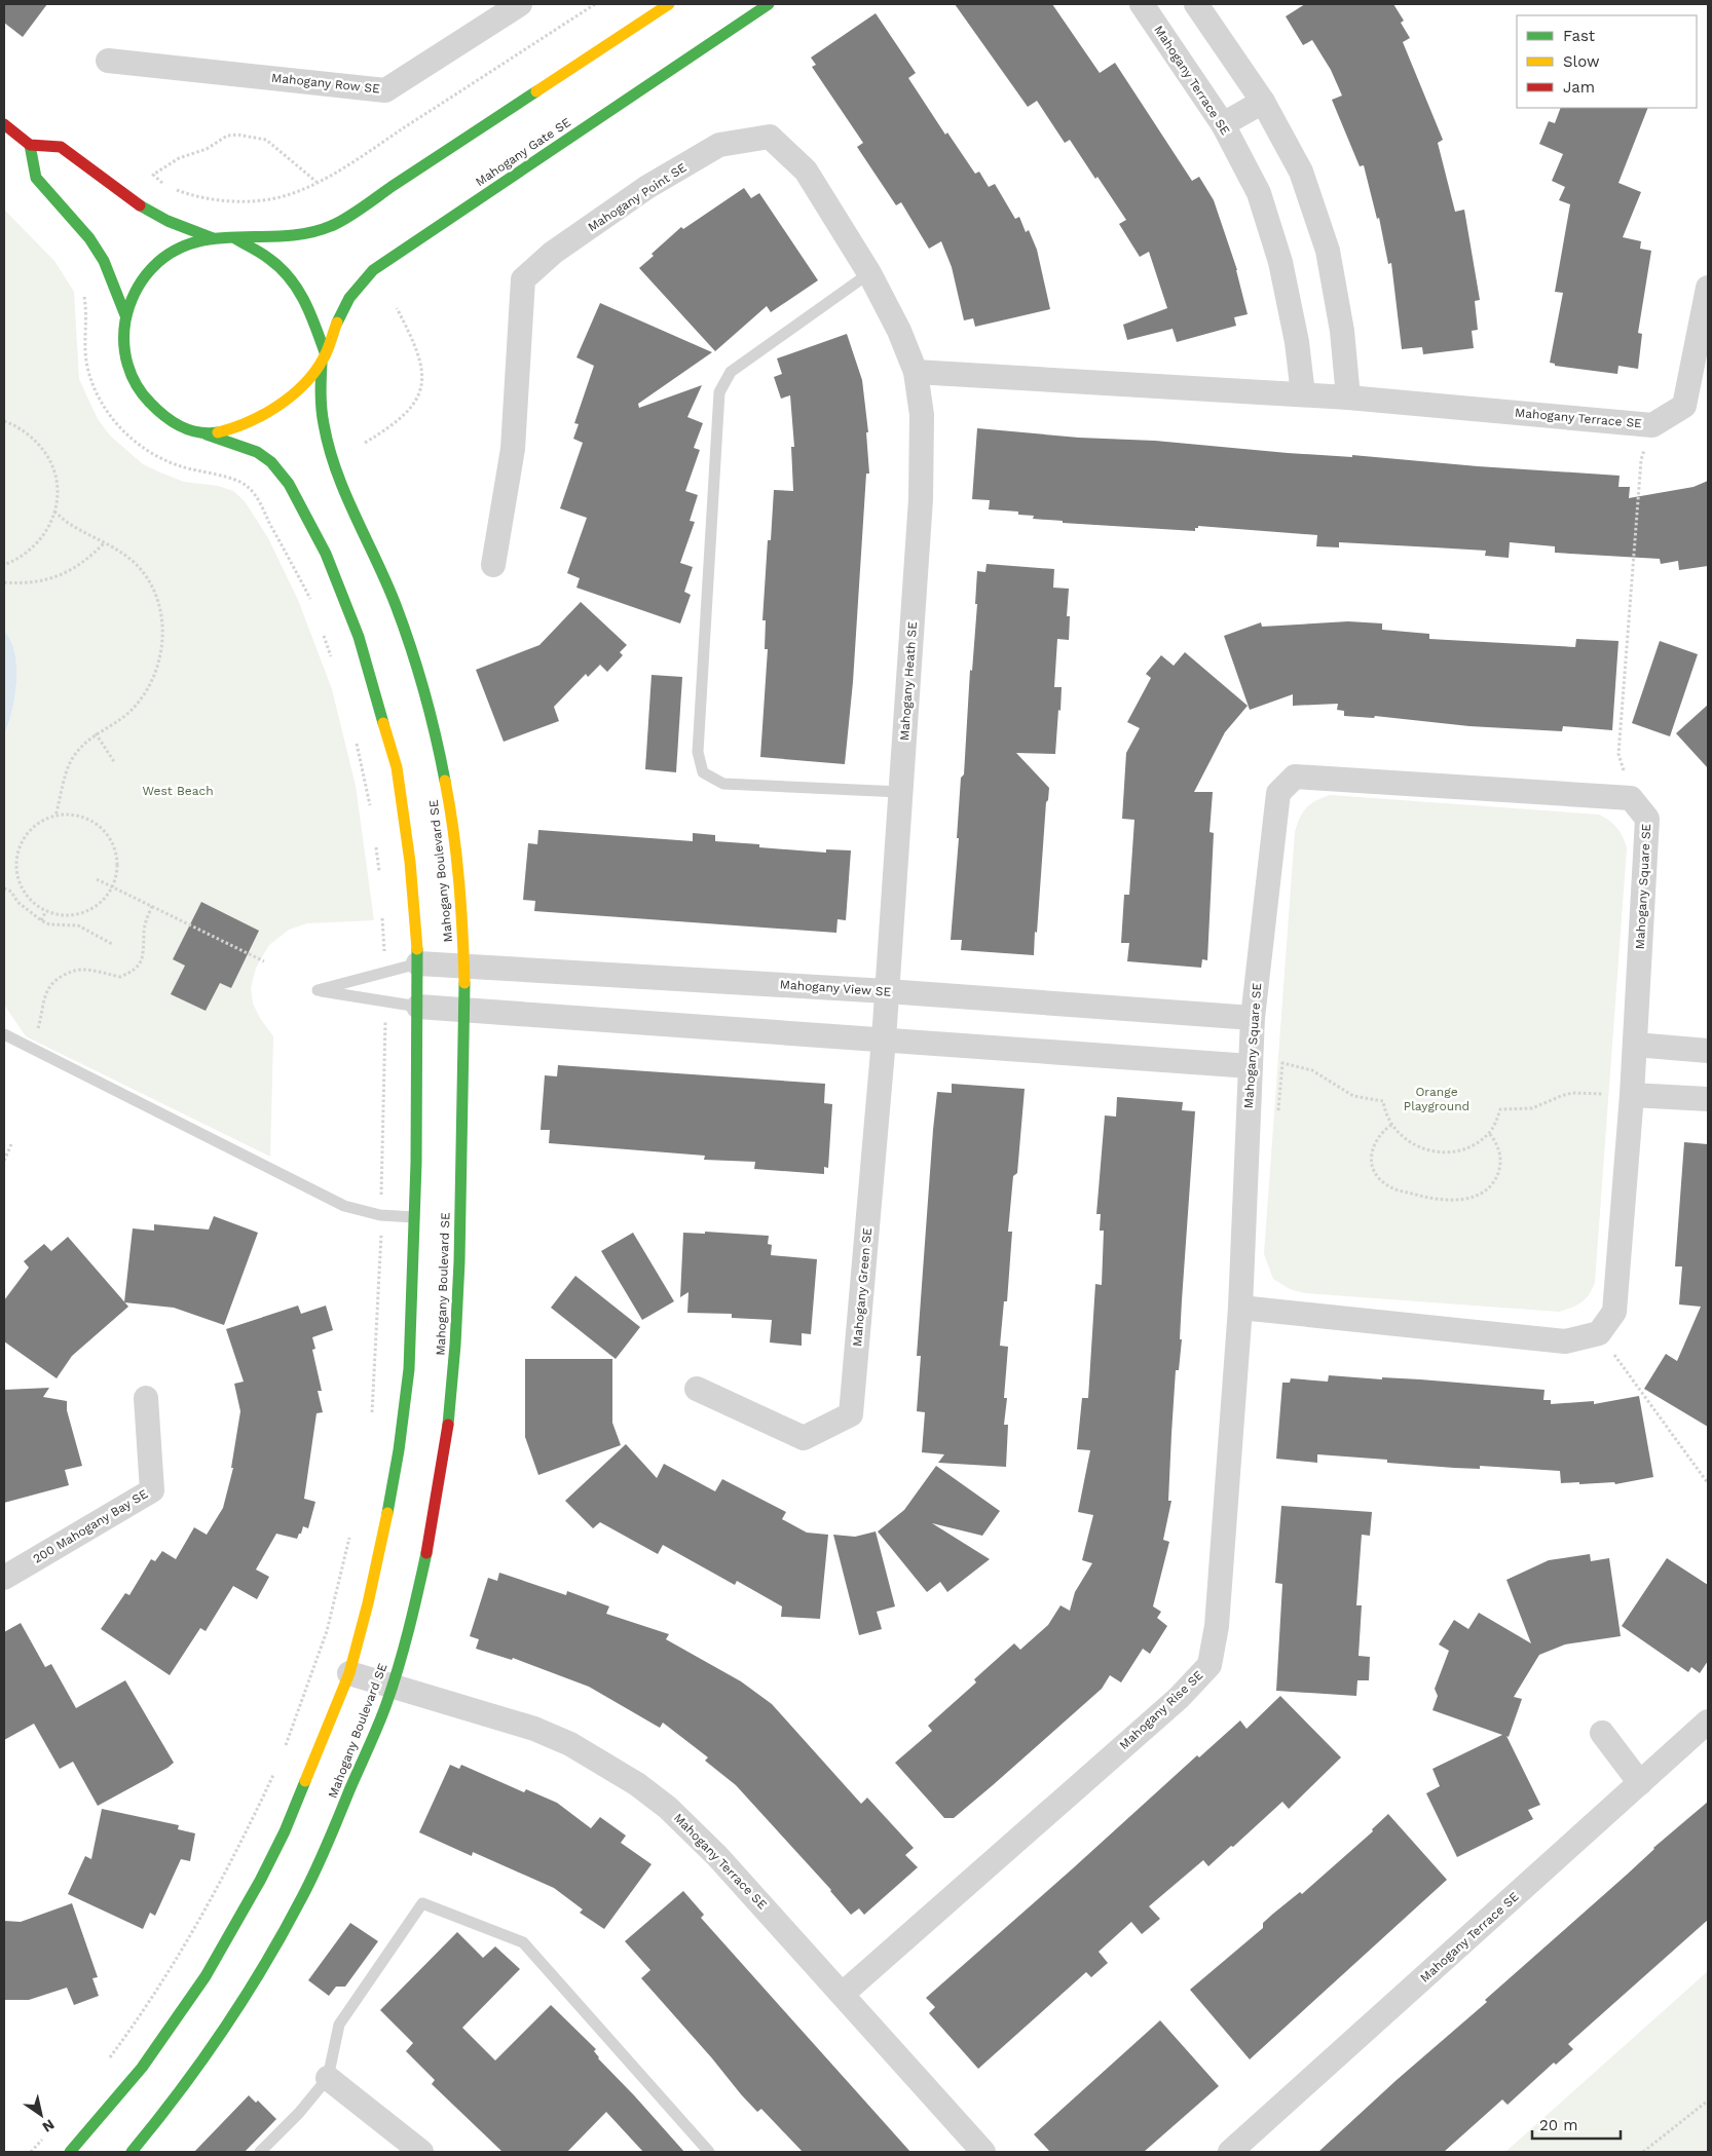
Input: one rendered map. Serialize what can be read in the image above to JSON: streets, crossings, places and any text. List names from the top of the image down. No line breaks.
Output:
{"streets":{"street":["Mahogany Terrace SE","Mahogany Row SE","Mahogany Gate SE","Mahogany Point SE","Mahogany Heath SE","Mahogany Boulevard SE","Mahogany Square SE","Mahogany View SE","Mahogany Green SE","200 Mahogany Bay SE","Mahogany Rise SE"]},"crossings":[["Mahogany Terrace SE","Mahogany Point SE"],["Mahogany Terrace SE","Mahogany Heath SE"],["Mahogany Terrace SE","Mahogany Boulevard SE"],["Mahogany Terrace SE","Mahogany Rise SE"],["Mahogany Gate SE","Mahogany Boulevard SE"],["Mahogany Point SE","Mahogany Heath SE"],["Mahogany Heath SE","Mahogany View SE"],["Mahogany Heath SE","Mahogany Green SE"],["Mahogany Boulevard SE","Mahogany View SE"],["Mahogany Square SE","Mahogany View SE"],["Mahogany Square SE","Mahogany Rise SE"],["Mahogany View SE","Mahogany Green SE"]],"parks":["West Beach","Orange Playground"],"legend":["Fast","Slow","Jam"],"scale_bar":"20 m","north":"bottom right"}
